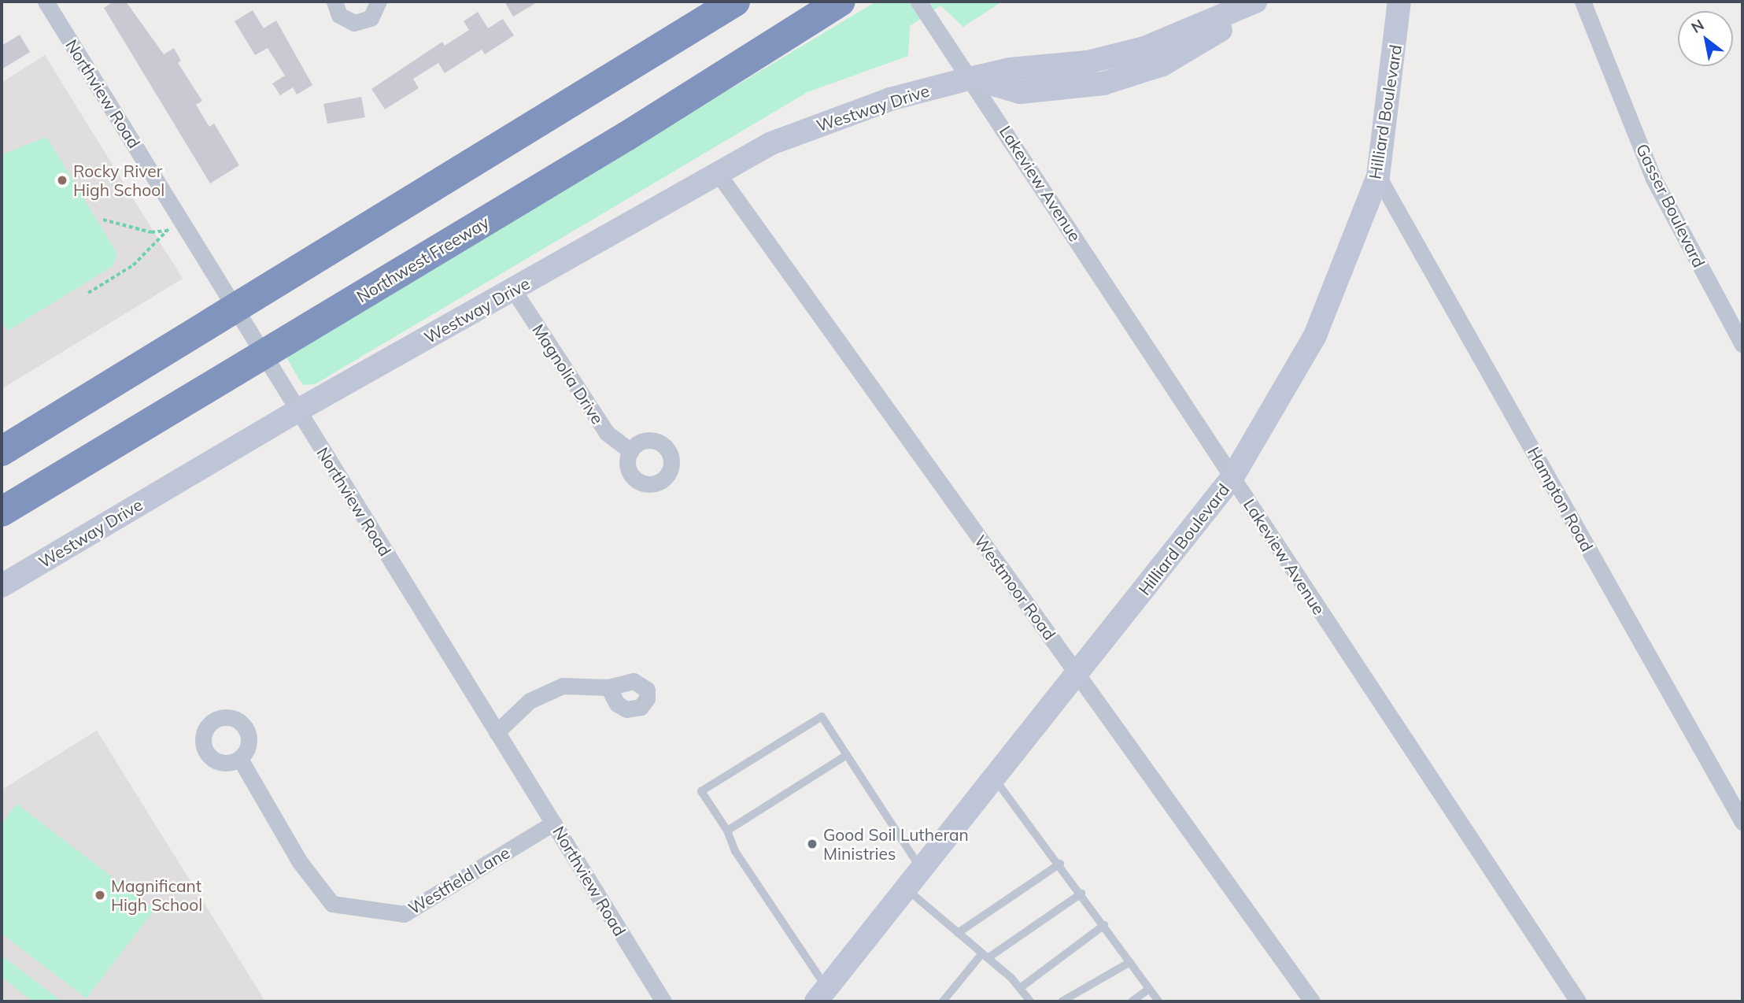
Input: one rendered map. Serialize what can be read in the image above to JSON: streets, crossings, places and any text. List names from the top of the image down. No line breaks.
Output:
{"streets":{"highway":["Northwest Freeway"],"main road":["Westway Drive","Hilliard Boulevard"],"street":["Northview Road","Lakeview Avenue","Gasser Boulevard","Magnolia Drive","Hampton Road","Westmoor Road","Westfield Lane"]},"crossings":[["Northview Road","Westway Drive"],["Northview Road","Westfield Lane"],["Westway Drive","Lakeview Avenue"],["Westway Drive","Magnolia Drive"],["Westway Drive","Westmoor Road"],["Hilliard Boulevard","Lakeview Avenue"],["Hilliard Boulevard","Hampton Road"],["Hilliard Boulevard","Westmoor Road"]],"places":["Rocky River High School","Good Soil Lutheran Ministries","Magnificant High School"],"north":"top left"}
